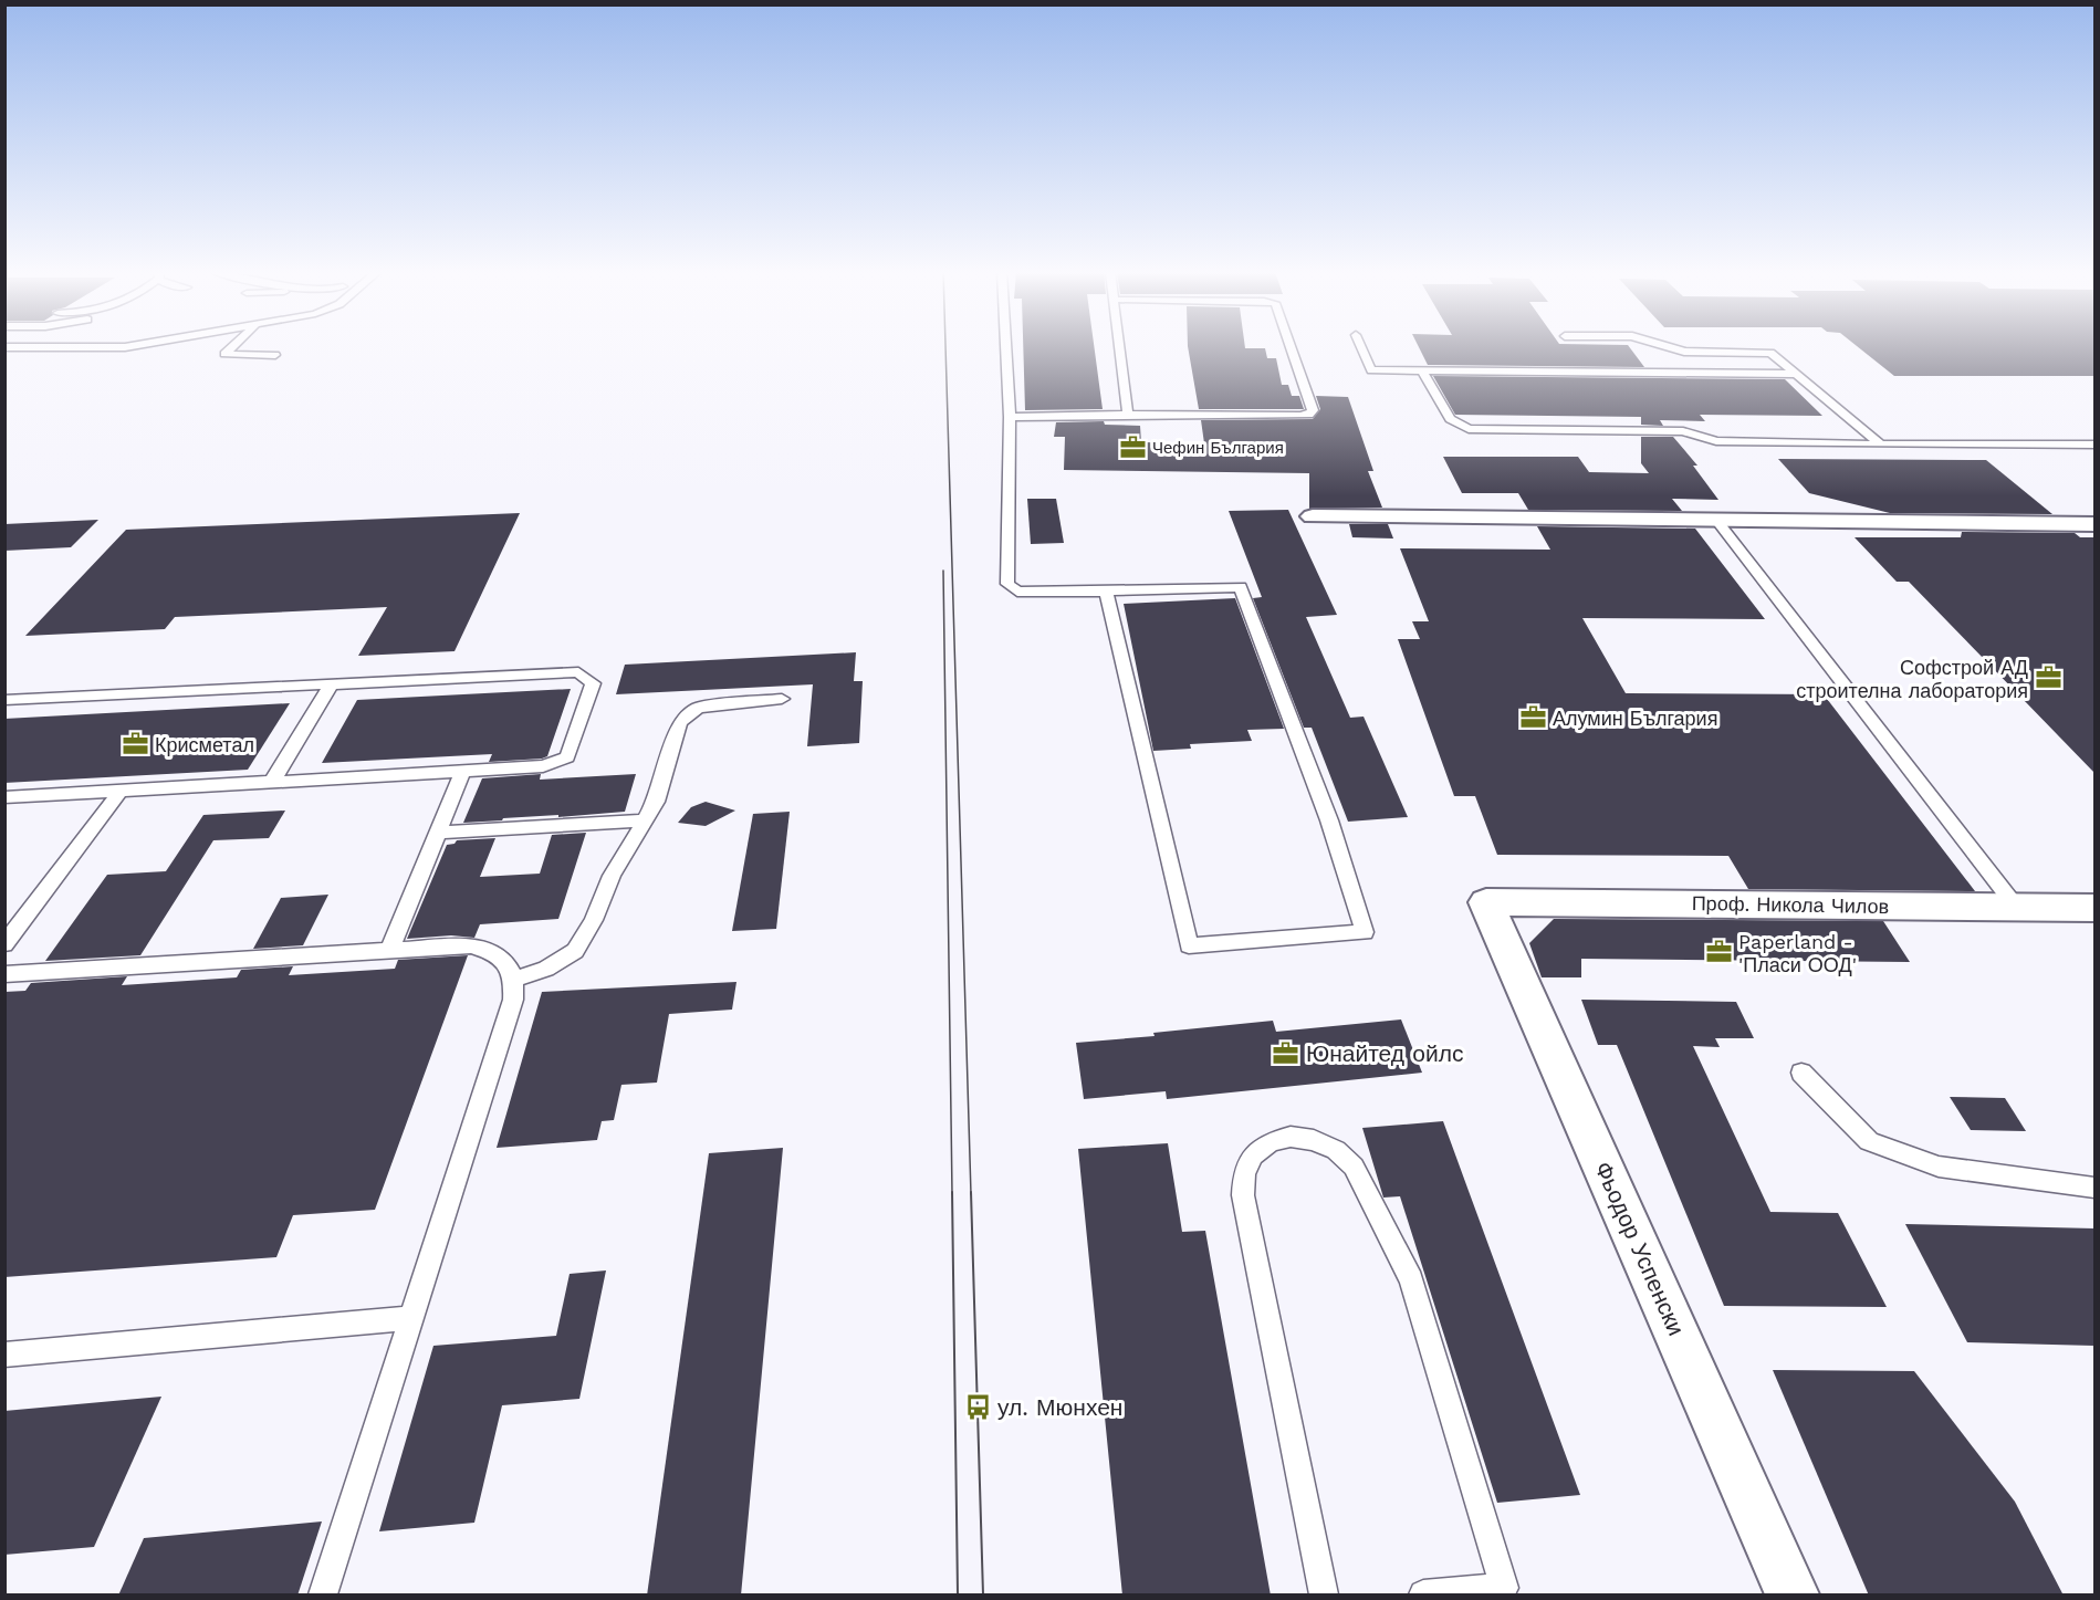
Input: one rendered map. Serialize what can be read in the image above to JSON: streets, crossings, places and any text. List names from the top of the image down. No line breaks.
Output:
{"streets":{"street":["Проф. Никола Чилов","Фьодор Успенски"]},"crossings":[["Проф. Никола Чилов","Фьодор Успенски"]],"places":{"office":["Чефин България","Софстрой АД строителна лаборатория","Алумин България","Крисметал","Paperland - 'Пласи ООД'","Юнайтед ойлс"],"bus stop":["ул. Мюнхен"]}}
